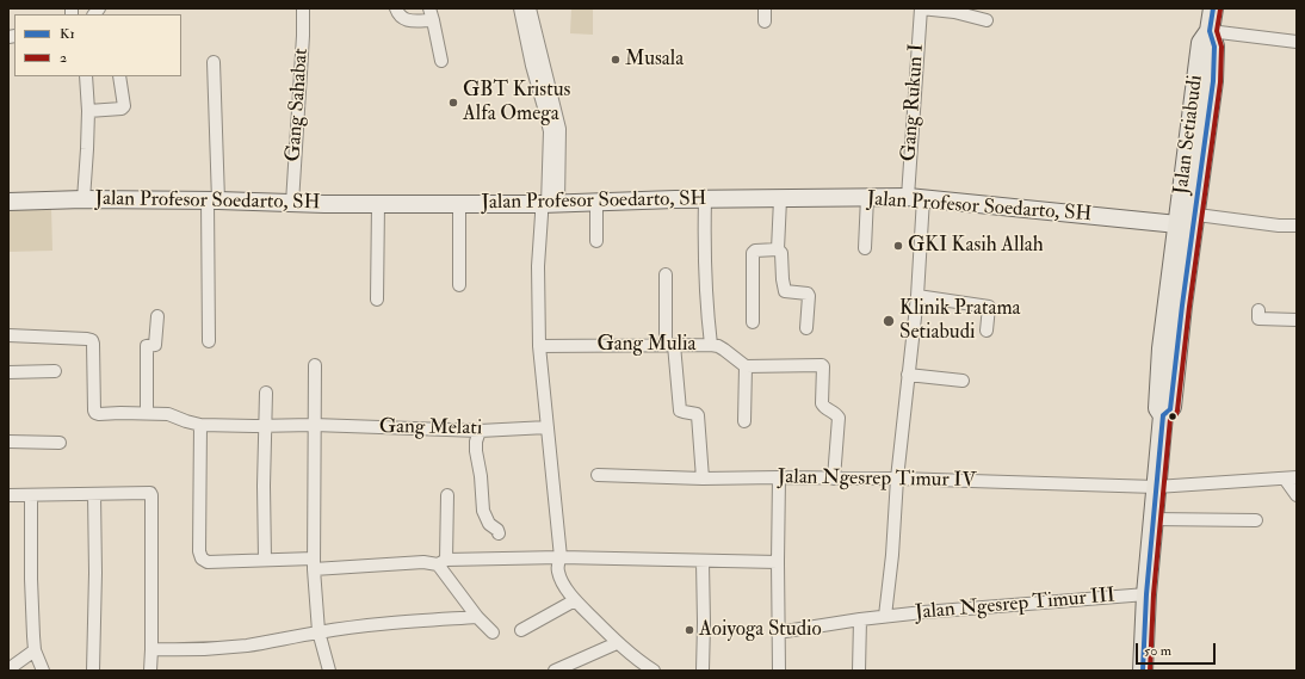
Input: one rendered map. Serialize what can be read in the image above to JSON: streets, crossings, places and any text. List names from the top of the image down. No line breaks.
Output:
{"streets":{"highway":["Jalan Setiabudi"],"main road":["Jalan Profesor Soedarto, SH"],"street":["Gang Rukun I","Gang Sahabat","Gang Mulia","Gang Melati","Jalan Ngesrep Timur IV","Jalan Ngesrep Timur III"]},"crossings":[["Gang Rukun I","Jalan Profesor Soedarto, SH"],["Gang Rukun I","Jalan Ngesrep Timur III"],["Gang Sahabat","Jalan Profesor Soedarto, SH"],["Jalan Setiabudi","Jalan Profesor Soedarto, SH"],["Jalan Setiabudi","Jalan Ngesrep Timur IV"],["Jalan Setiabudi","Jalan Ngesrep Timur III"],["Jalan Ngesrep Timur IV","Jalan Ngesrep Timur III"]],"places":["Musala","GBT Kristus Alfa Omega","GKI Kasih Allah","Klinik Pratama Setiabudi","Aoiyoga Studio"],"lines":["transit line K1","transit line 2"],"legend":["K1","2"],"scale_bar":"50 m"}
